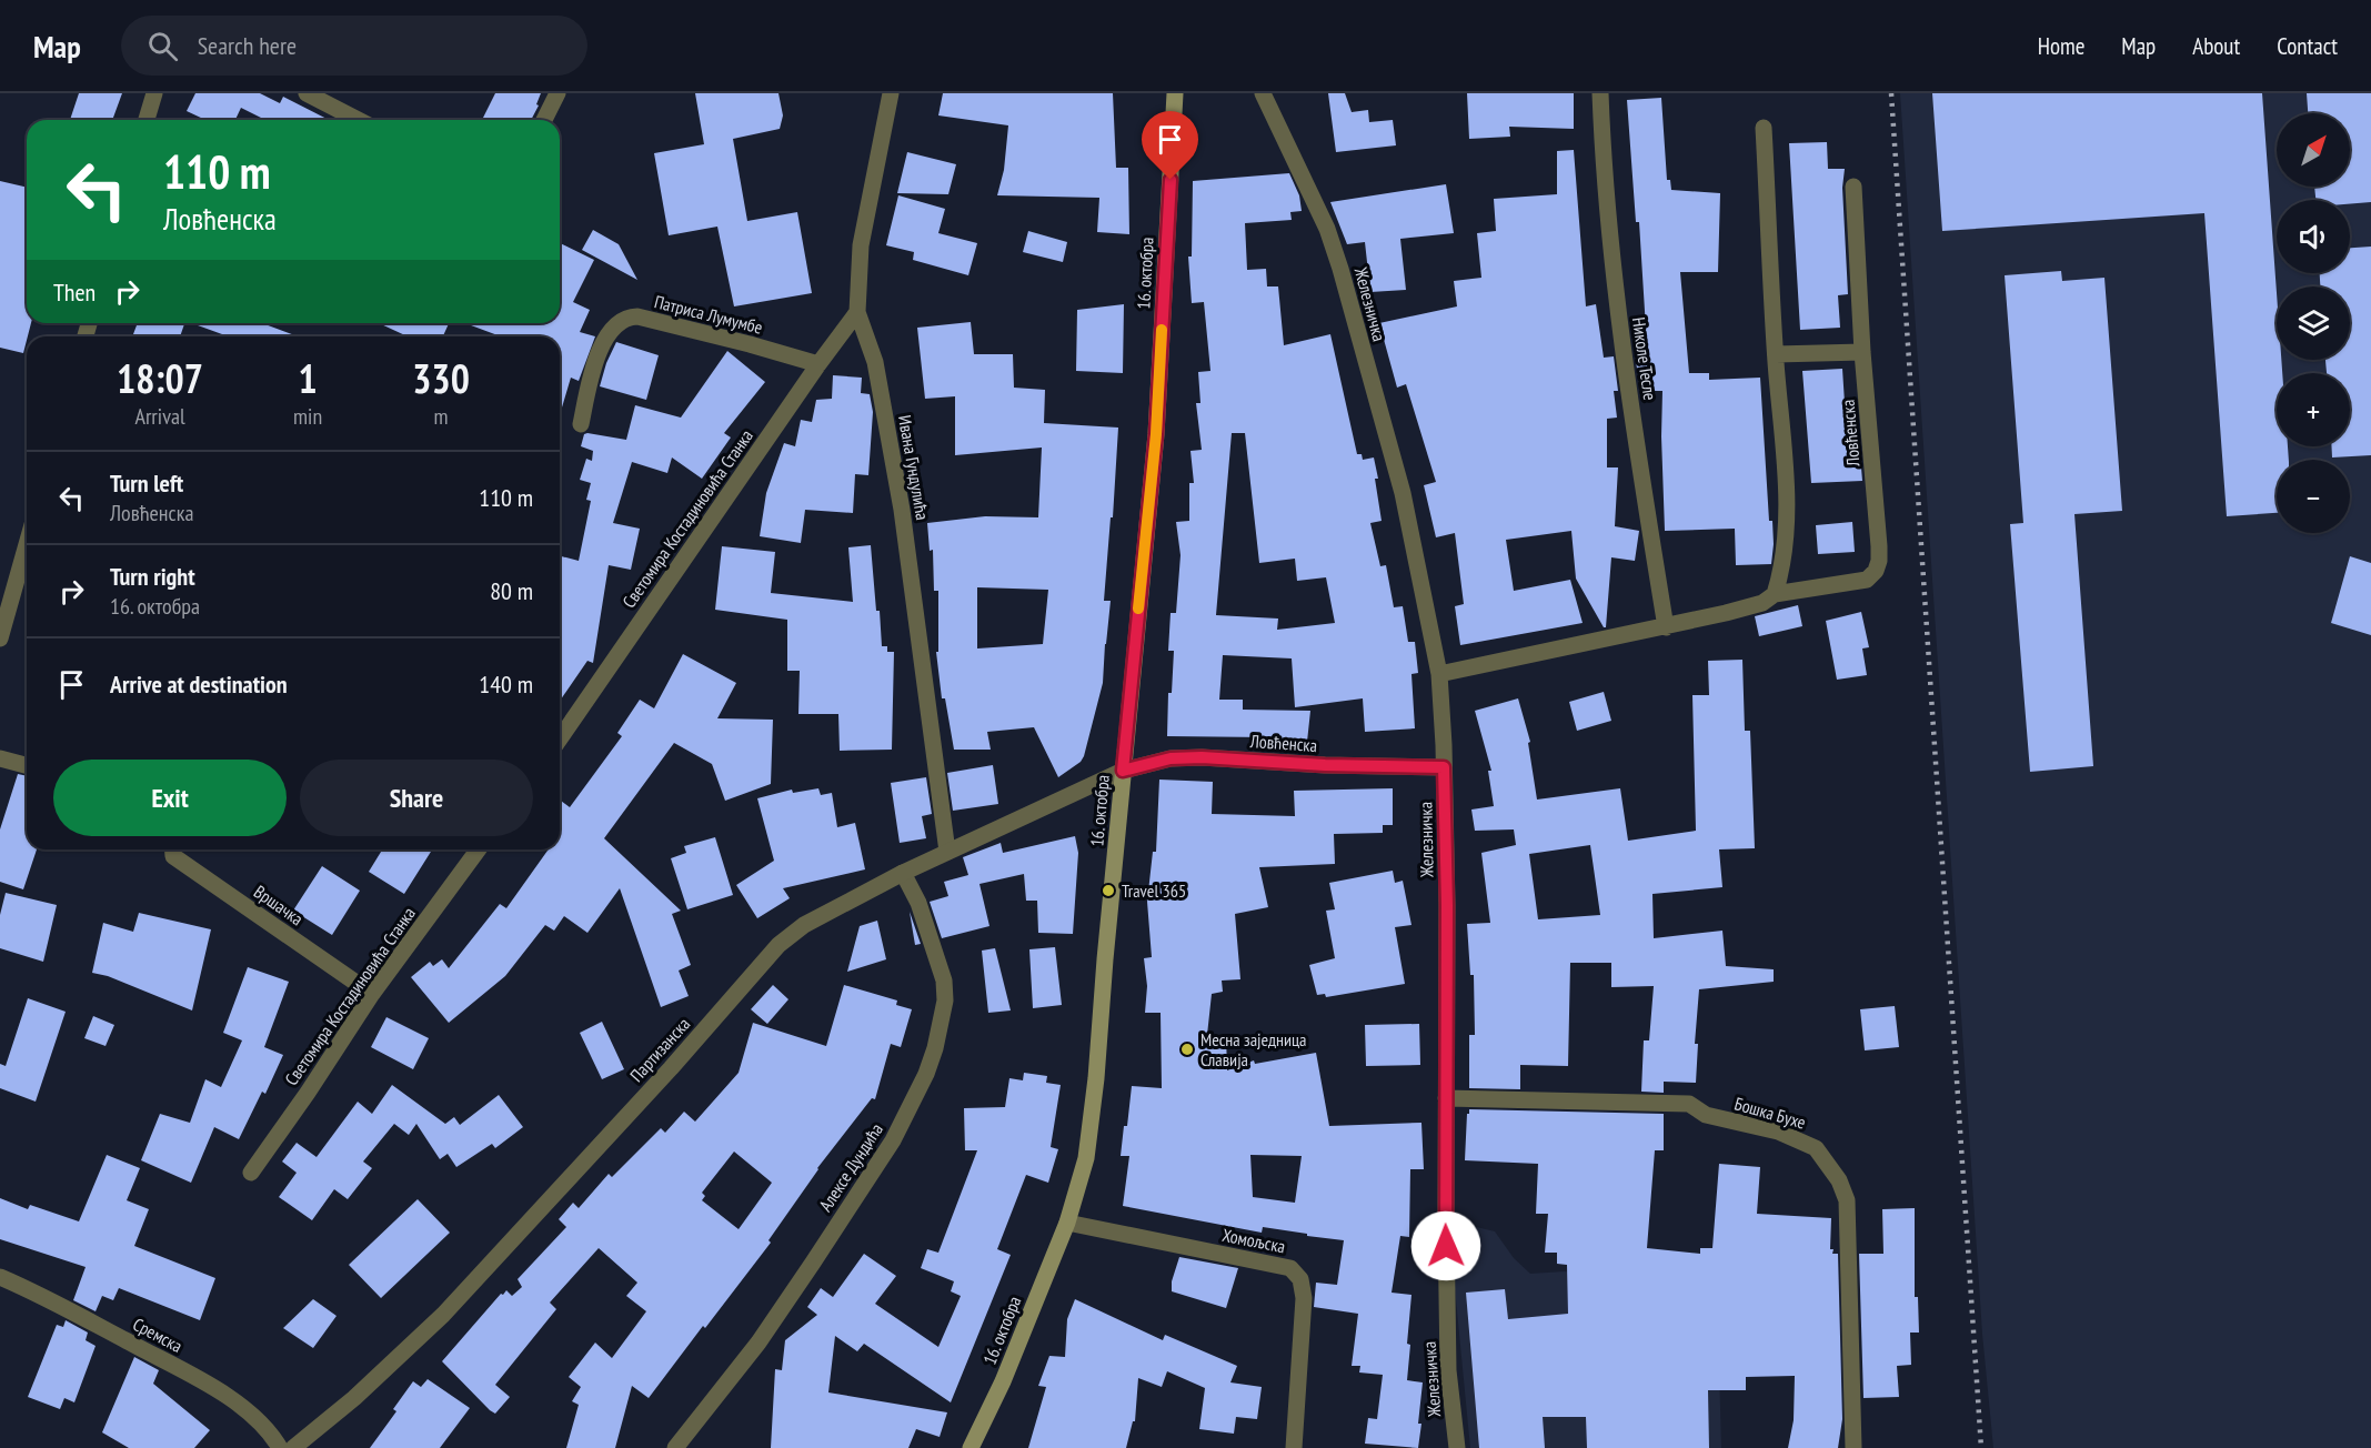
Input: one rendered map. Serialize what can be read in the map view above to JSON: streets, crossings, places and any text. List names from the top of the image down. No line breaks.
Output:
{"streets":{"main road":["16. октобра"],"street":["Железничка","Патриса Лумумбе","Николе Тесле","Ловћенска","Ивана Гундулића","Светомира Костадиновића Станка","Вршачка","Партизанска","Бошка Бухе","Алексе Дундића","Хомољска","Сремска"]},"crossings":[["16. октобра","Ловћенска"],["16. октобра","Партизанска"],["16. октобра","Хомољска"],["Железничка","Ловћенска"],["Железничка","Бошка Бухе"],["Патриса Лумумбе","Светомира Костадиновића Станка"],["Николе Тесле","Ловћенска"],["Ловћенска","Партизанска"],["Ивана Гундулића","Светомира Костадиновића Станка"],["Ивана Гундулића","Партизанска"],["Светомира Костадиновића Станка","Вршачка"],["Партизанска","Алексе Дундића"]],"places":["Travel 365","Месна заједница Славија"],"north":"top right","page":{"header":"Map","search":"Search here","nav":["Home","Map","About","Contact"],"map_buttons":["+","−"],"turn":["110 m","Ловћенска"],"then":"Then","eta":["18:07","Arrival","1","min","330","m"],"list":[{"name":"Turn left","note":"Ловћенска","value":"110 m"},{"name":"Turn right","note":"16. октобра","value":"80 m"},{"name":"Arrive at destination","value":"140 m"}],"buttons":["Exit","Share"]}}
